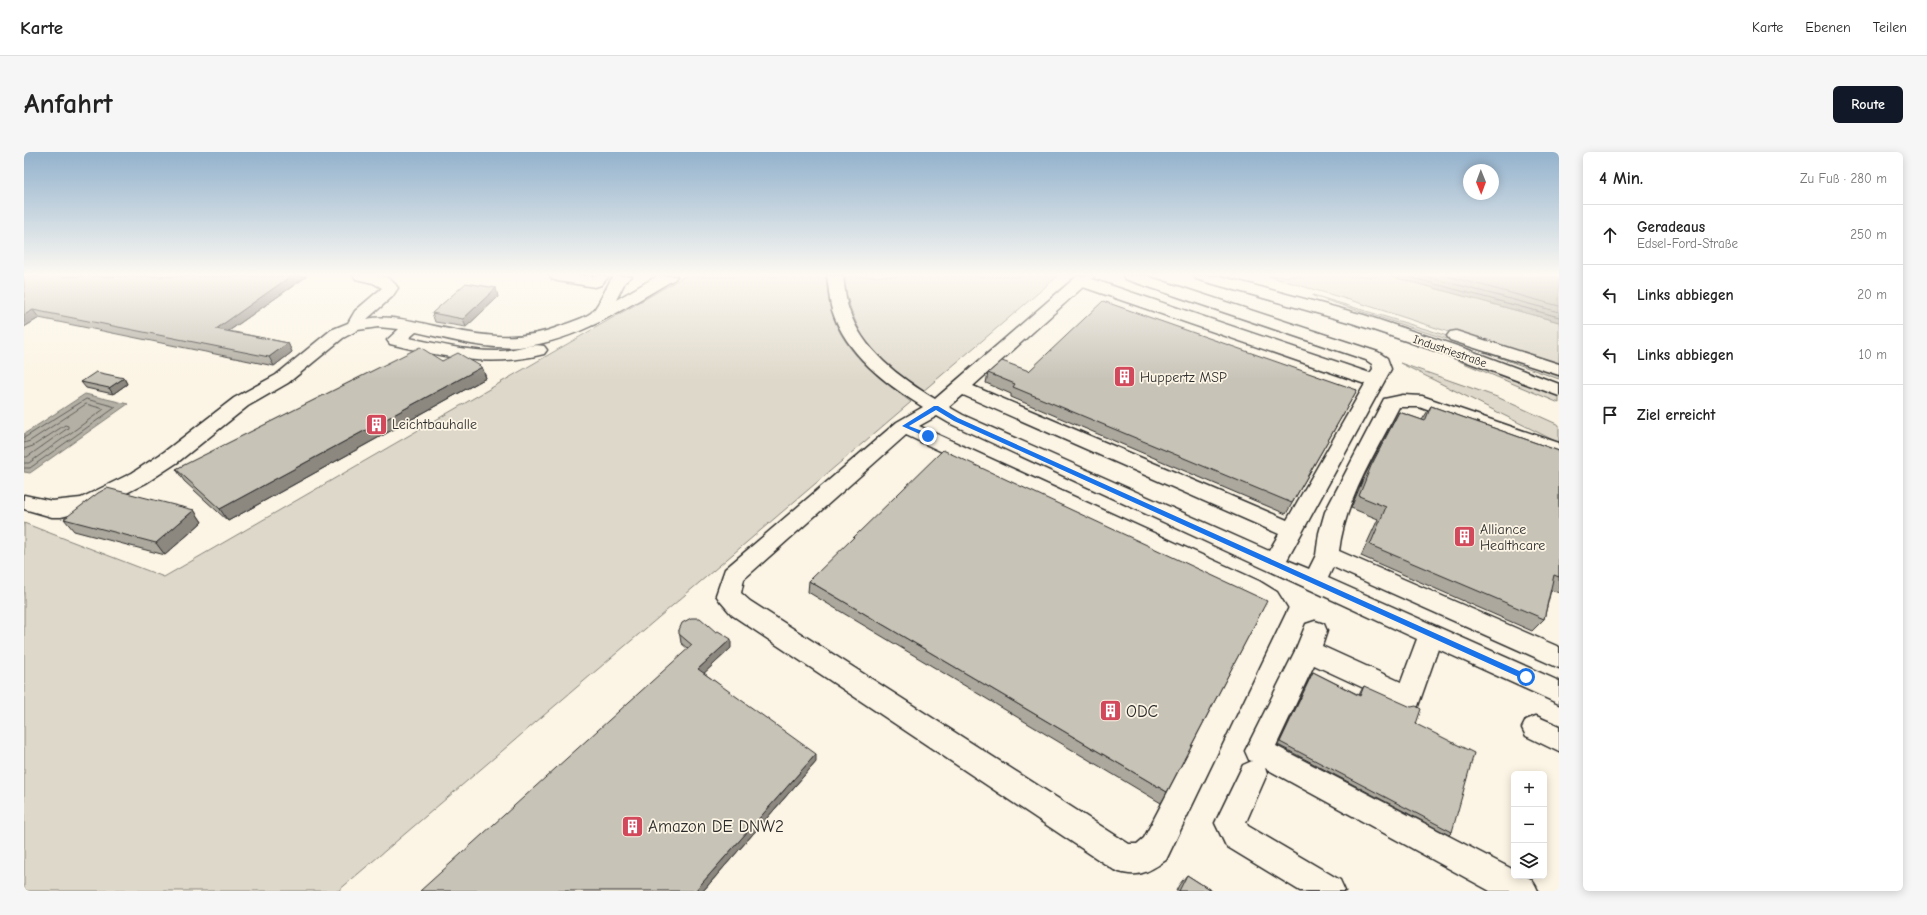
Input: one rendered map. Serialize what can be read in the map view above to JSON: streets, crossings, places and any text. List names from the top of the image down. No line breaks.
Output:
{"streets":{"main road":["Industriestraße"]},"places":{"building":["Huppertz MSP","Leichtbauhalle","Alliance Healthcare","ODC","Amazon DE DNW2"]},"north":"bottom","page":{"header":"Karte","nav":["Karte","Ebenen","Teilen"],"buttons":"Route","title":"Anfahrt","heading":["4 Min.","Zu Fuß · 280 m"],"list":[["Geradeaus","Edsel-Ford-Straße","250 m"],["Links abbiegen","20 m"],["Links abbiegen","10 m"],"Ziel erreicht"],"map_buttons":["+","−"]}}
